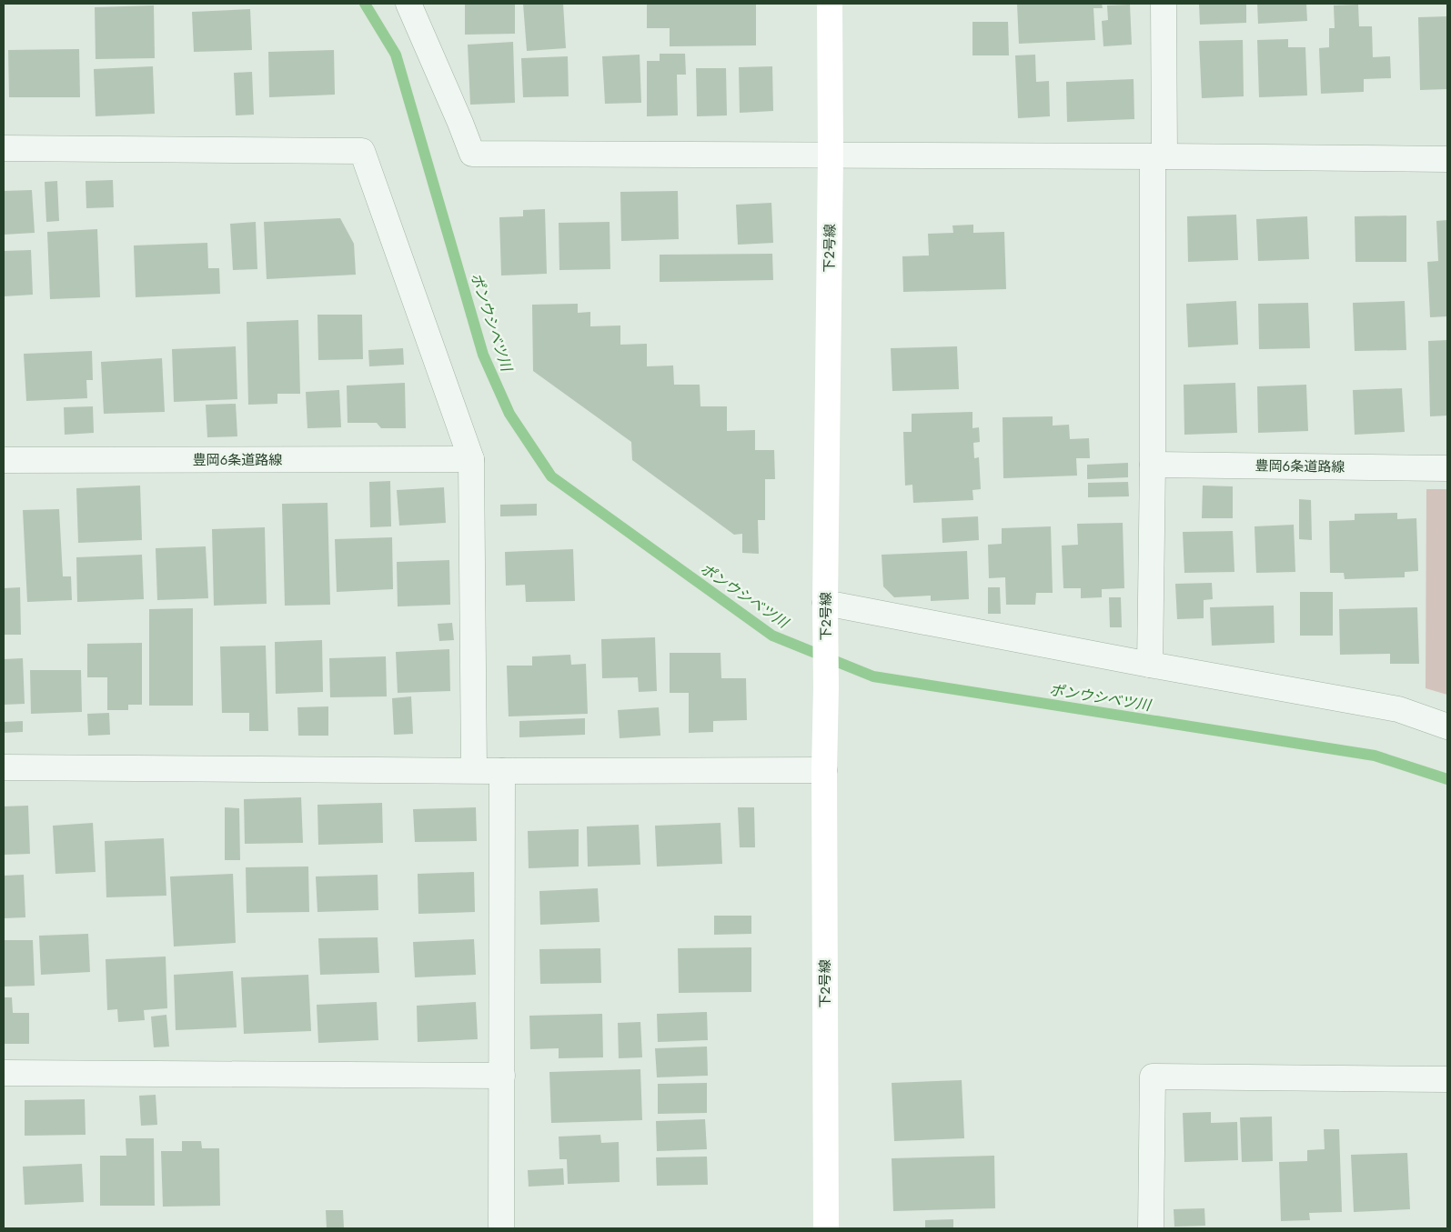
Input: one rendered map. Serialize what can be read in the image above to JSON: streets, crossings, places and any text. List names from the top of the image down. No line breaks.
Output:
{"streets":{"street":["下2号線","豊岡6条道路線"]},"water":["ポンウシベツ川"]}
